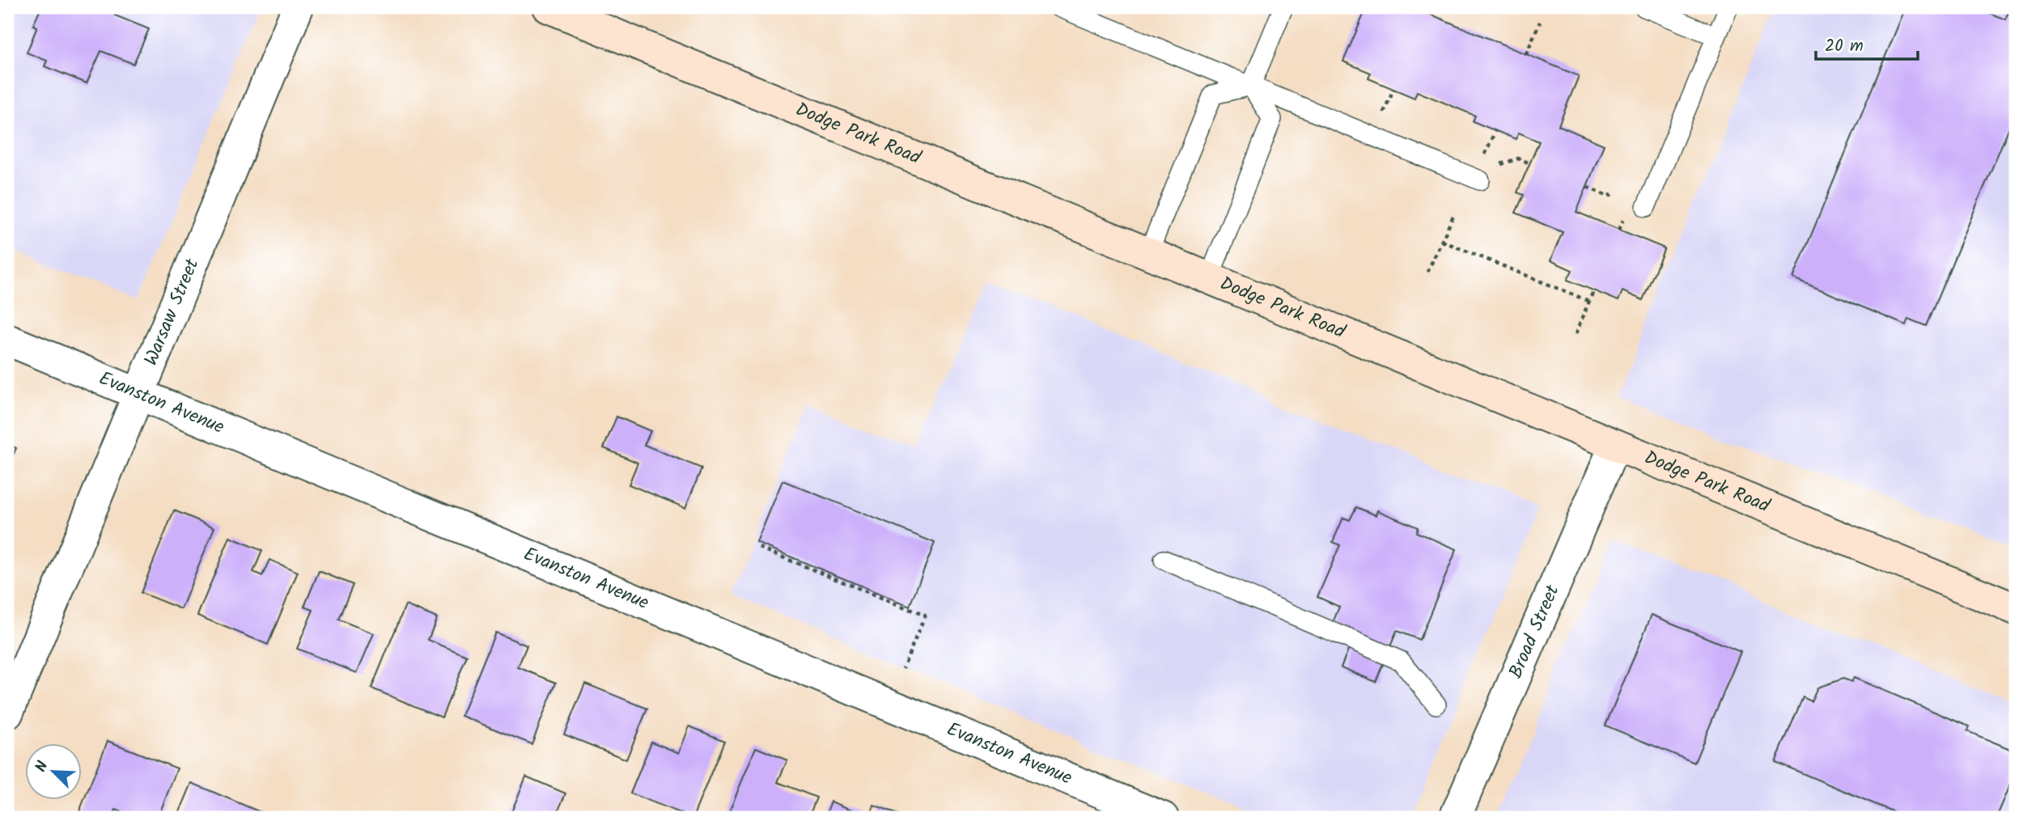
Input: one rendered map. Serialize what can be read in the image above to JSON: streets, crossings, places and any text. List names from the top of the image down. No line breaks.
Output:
{"streets":{"street":["Dodge Park Road","Warsaw Street","Evanston Avenue","Broad Street"]},"crossings":[["Dodge Park Road","Broad Street"],["Warsaw Street","Evanston Avenue"]],"scale_bar":"20 m","north":"top left"}
